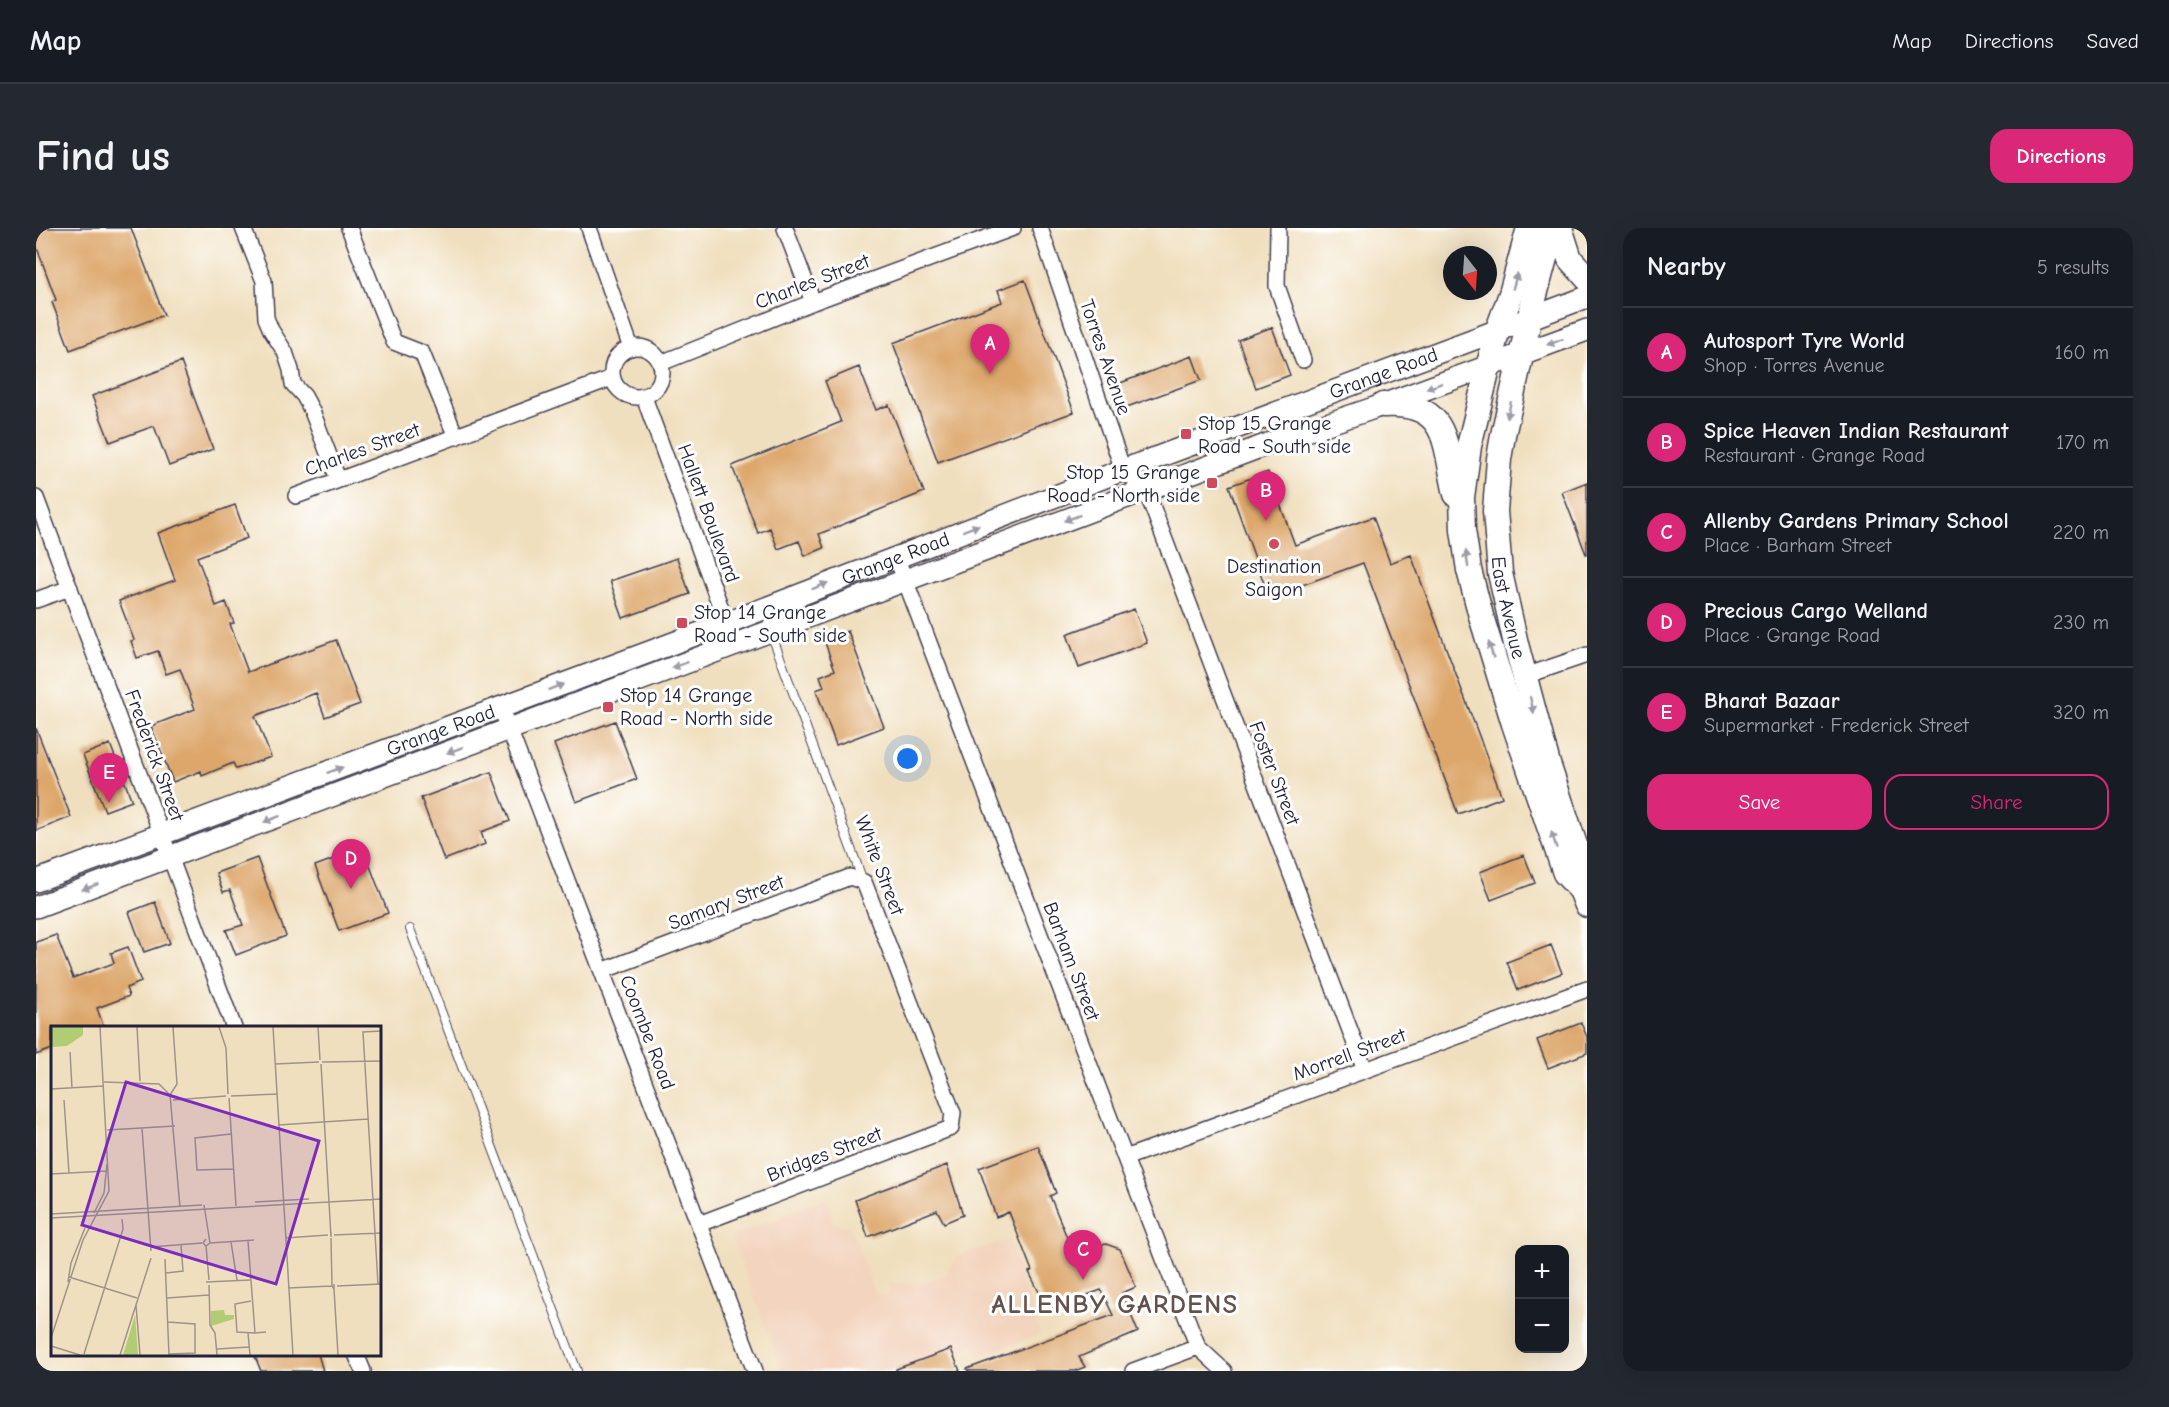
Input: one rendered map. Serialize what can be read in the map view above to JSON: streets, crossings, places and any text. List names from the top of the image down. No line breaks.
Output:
{"streets":{"main road":["Grange Road","East Avenue"],"street":["Charles Street","Torres Avenue","Hallett Boulevard","Frederick Street","Foster Street","White Street","Samary Street","Barham Street","Coombe Road","Morrell Street","Bridges Street"]},"crossings":[["Charles Street","Hallett Boulevard"],["Torres Avenue","Grange Road"],["Grange Road","Hallett Boulevard"],["Grange Road","East Avenue"],["Grange Road","Frederick Street"],["Grange Road","Foster Street"],["Grange Road","White Street"],["Grange Road","Barham Street"],["Grange Road","Coombe Road"],["Foster Street","Morrell Street"],["White Street","Samary Street"],["White Street","Bridges Street"],["Samary Street","Coombe Road"],["Barham Street","Morrell Street"],["Coombe Road","Bridges Street"]],"districts":["ALLENBY GARDENS"],"places":{"transit":["Stop 15 Grange Road - South side","Stop 15 Grange Road - North side","Stop 14 Grange Road - South side","Stop 14 Grange Road - North side"],"other":["Destination Saigon"]},"north":"bottom","page":{"header":"Map","nav":["Map","Directions","Saved"],"buttons":["Directions",["Save","Share"]],"title":"Find us","heading":["Nearby","5 results"],"list":[{"mark":"A","name":"Autosport Tyre World","note":"Shop · Torres Avenue","value":"160 m"},{"mark":"B","name":"Spice Heaven Indian Restaurant","note":"Restaurant · Grange Road","value":"170 m"},{"mark":"C","name":"Allenby Gardens Primary School","note":"Place · Barham Street","value":"220 m"},{"mark":"D","name":"Precious Cargo Welland","note":"Place · Grange Road","value":"230 m"},{"mark":"E","name":"Bharat Bazaar","note":"Supermarket · Frederick Street","value":"320 m"}],"pins":["A","B","E","D","C"],"map_buttons":["+","−"]}}
